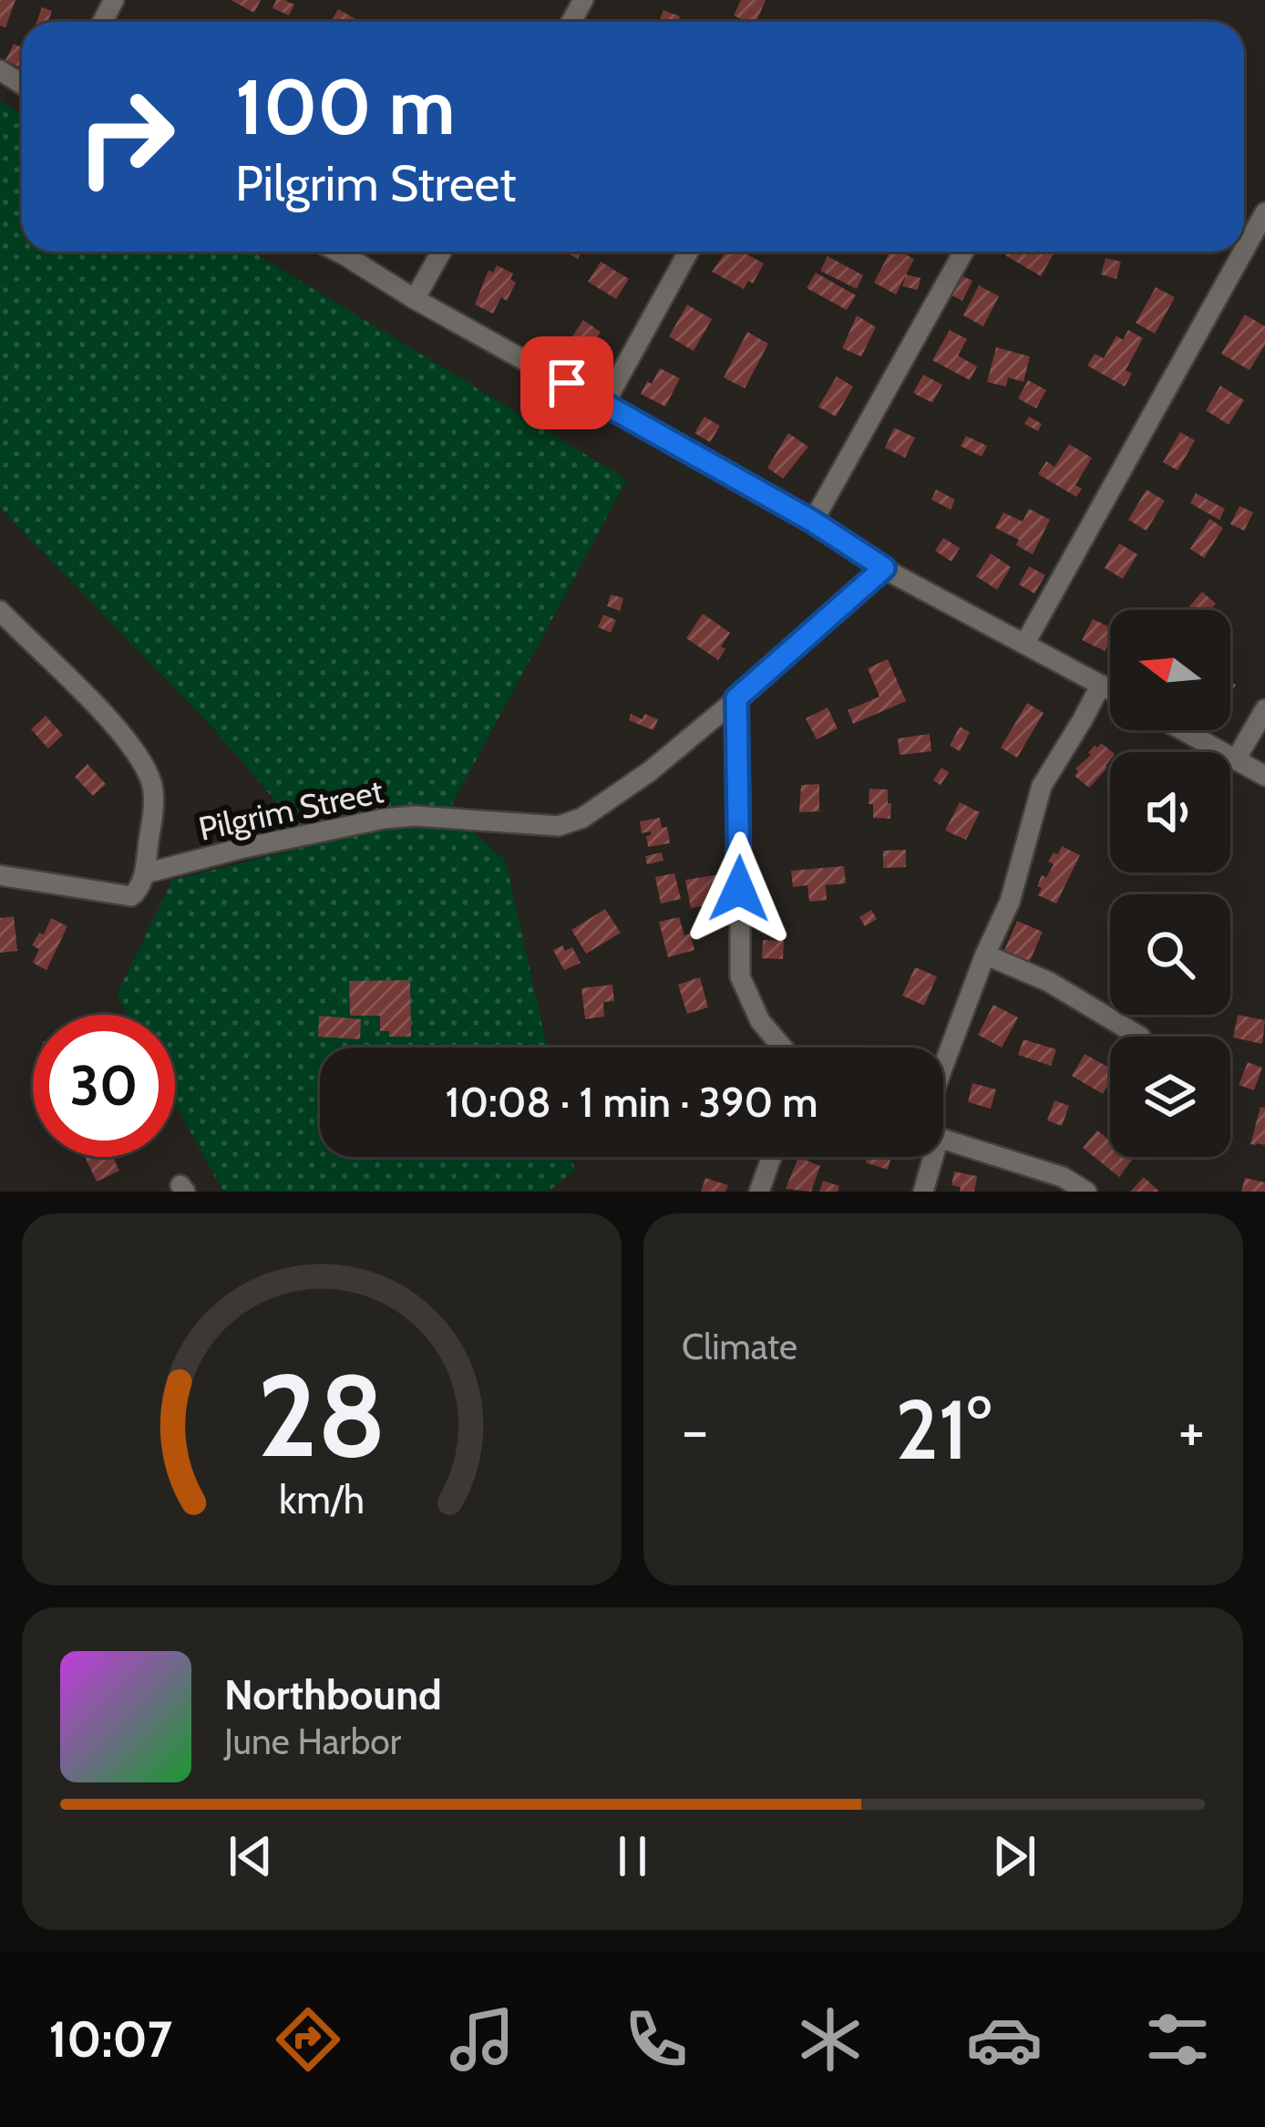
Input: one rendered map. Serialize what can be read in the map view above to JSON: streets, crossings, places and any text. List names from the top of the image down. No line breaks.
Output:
{"streets":{"street":["Pilgrim Street"]},"north":"left","page":{"turn":["100 m","Pilgrim Street"],"limit":"30","trip":"10:08 · 1 min · 390 m","tile":"Climate","heat":["−","21°","+"],"song":["Northbound","June Harbor"],"tabs":"10:07","gauge":["28","km/h"]}}
